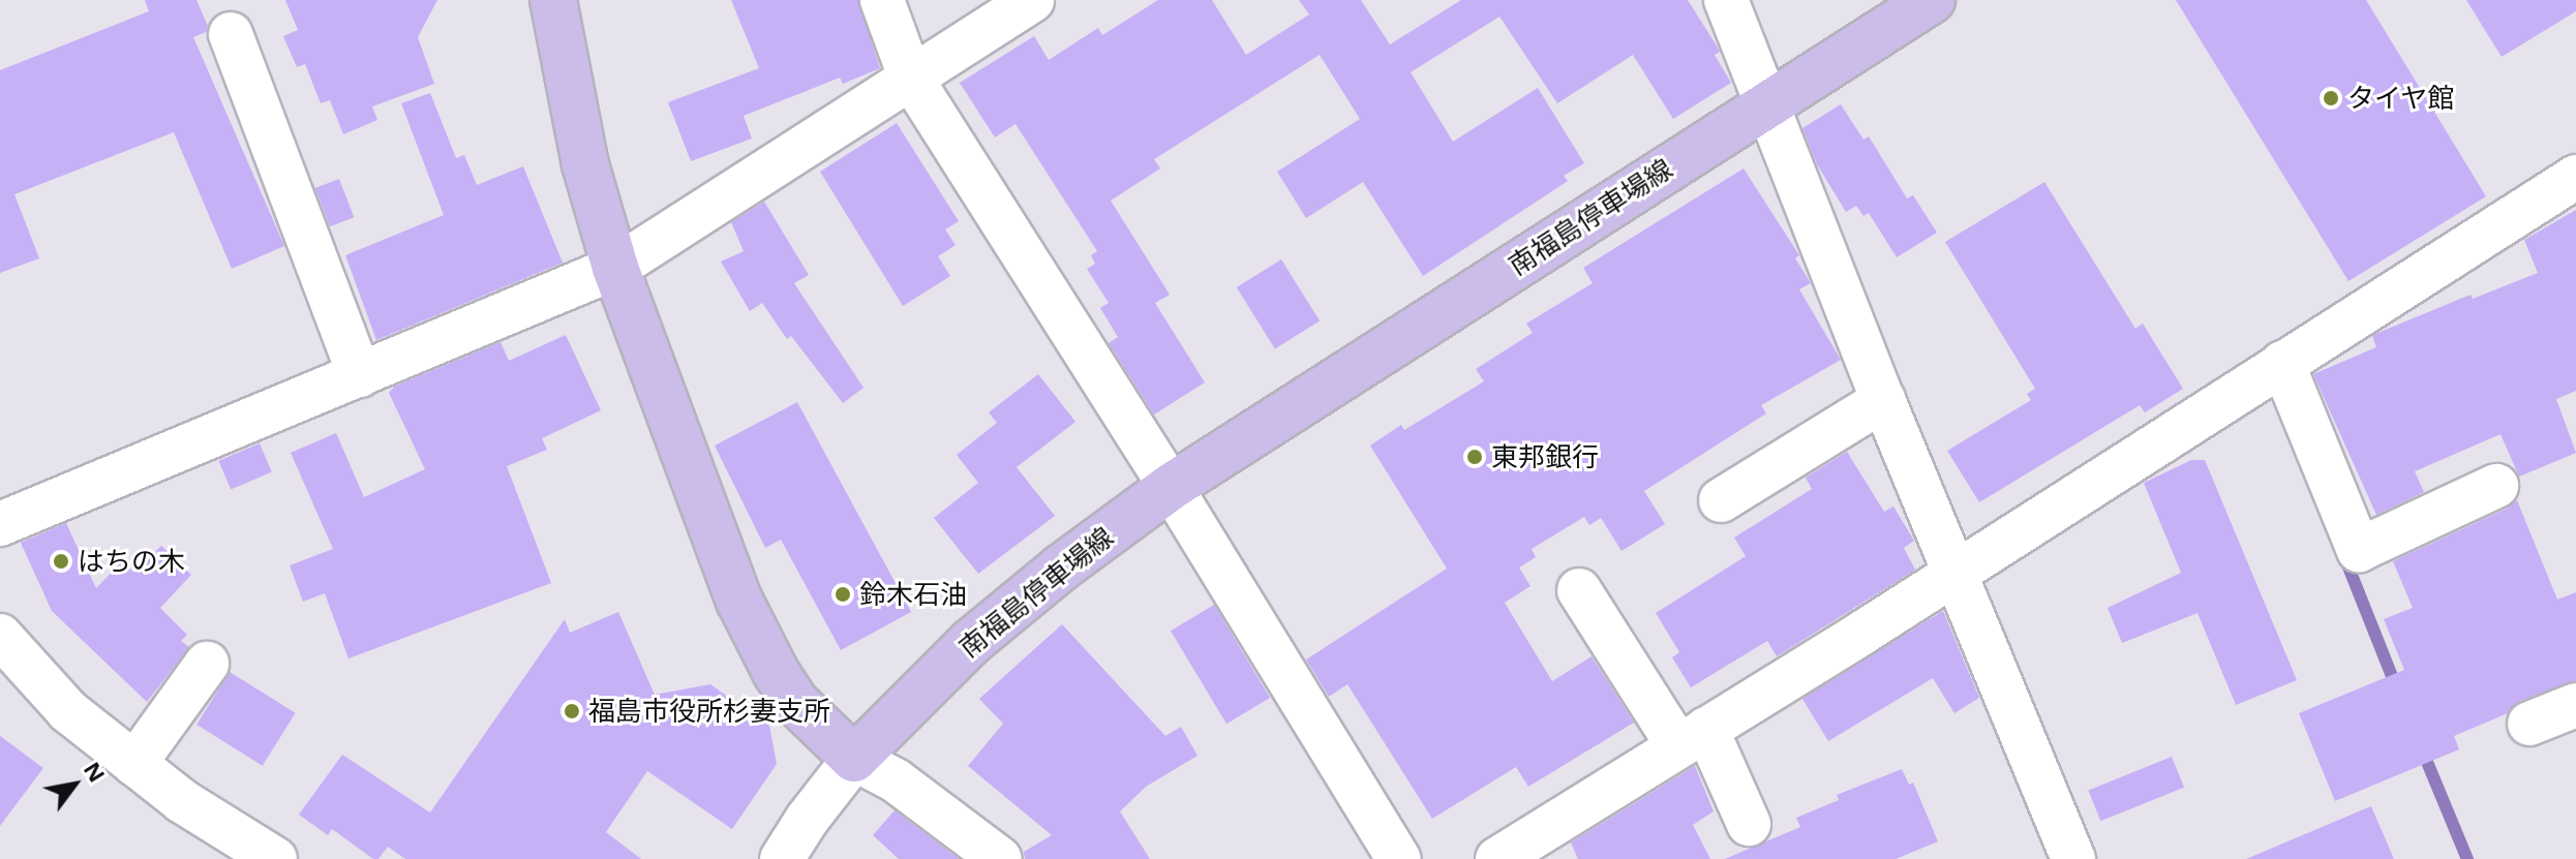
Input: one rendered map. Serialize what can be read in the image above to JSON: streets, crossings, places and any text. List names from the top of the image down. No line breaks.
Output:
{"streets":{"main road":["南福島停車場線"]},"places":["タイヤ館","東邦銀行","はちの木","鈴木石油","福島市役所杉妻支所"],"north":"top right"}
